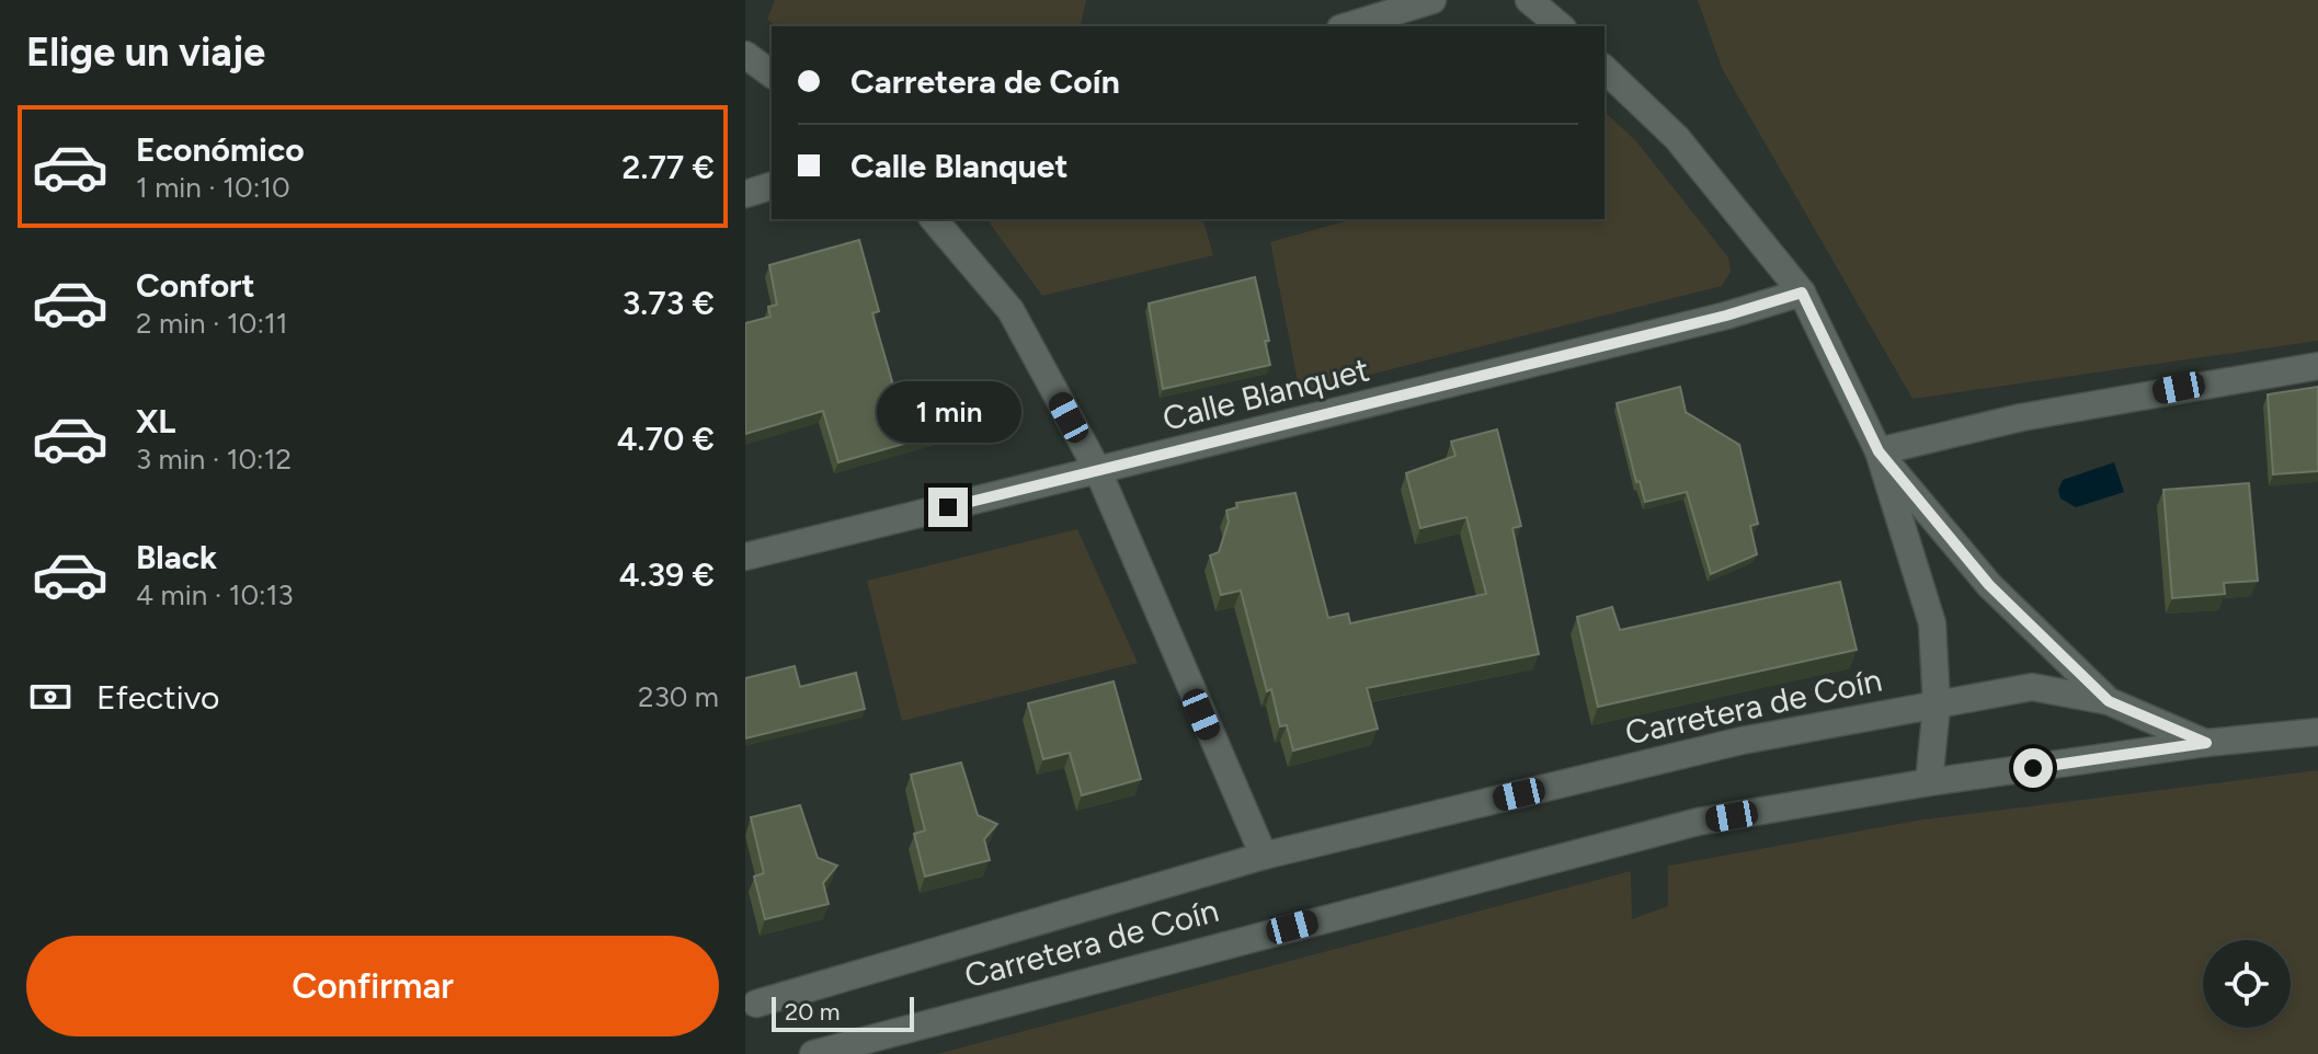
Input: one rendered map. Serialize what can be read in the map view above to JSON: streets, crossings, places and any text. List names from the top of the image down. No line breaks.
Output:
{"streets":{"street":["Calle Blanquet","Carretera de Coín"]},"scale_bar":"20 m","page":{"heading":"Elige un viaje","banner":["Carretera de Coín","Calle Blanquet"],"list":[{"name":"Económico","note":"1 min · 10:10","value":"2.77 €"},{"name":"Confort","note":"2 min · 10:11","value":"3.73 €"},{"name":"XL","note":"3 min · 10:12","value":"4.70 €"},{"name":"Black","note":"4 min · 10:13","value":"4.39 €"}],"bubble":"1 min","pay":["Efectivo","230 m"],"buttons":"Confirmar","scale":"20 m"}}
